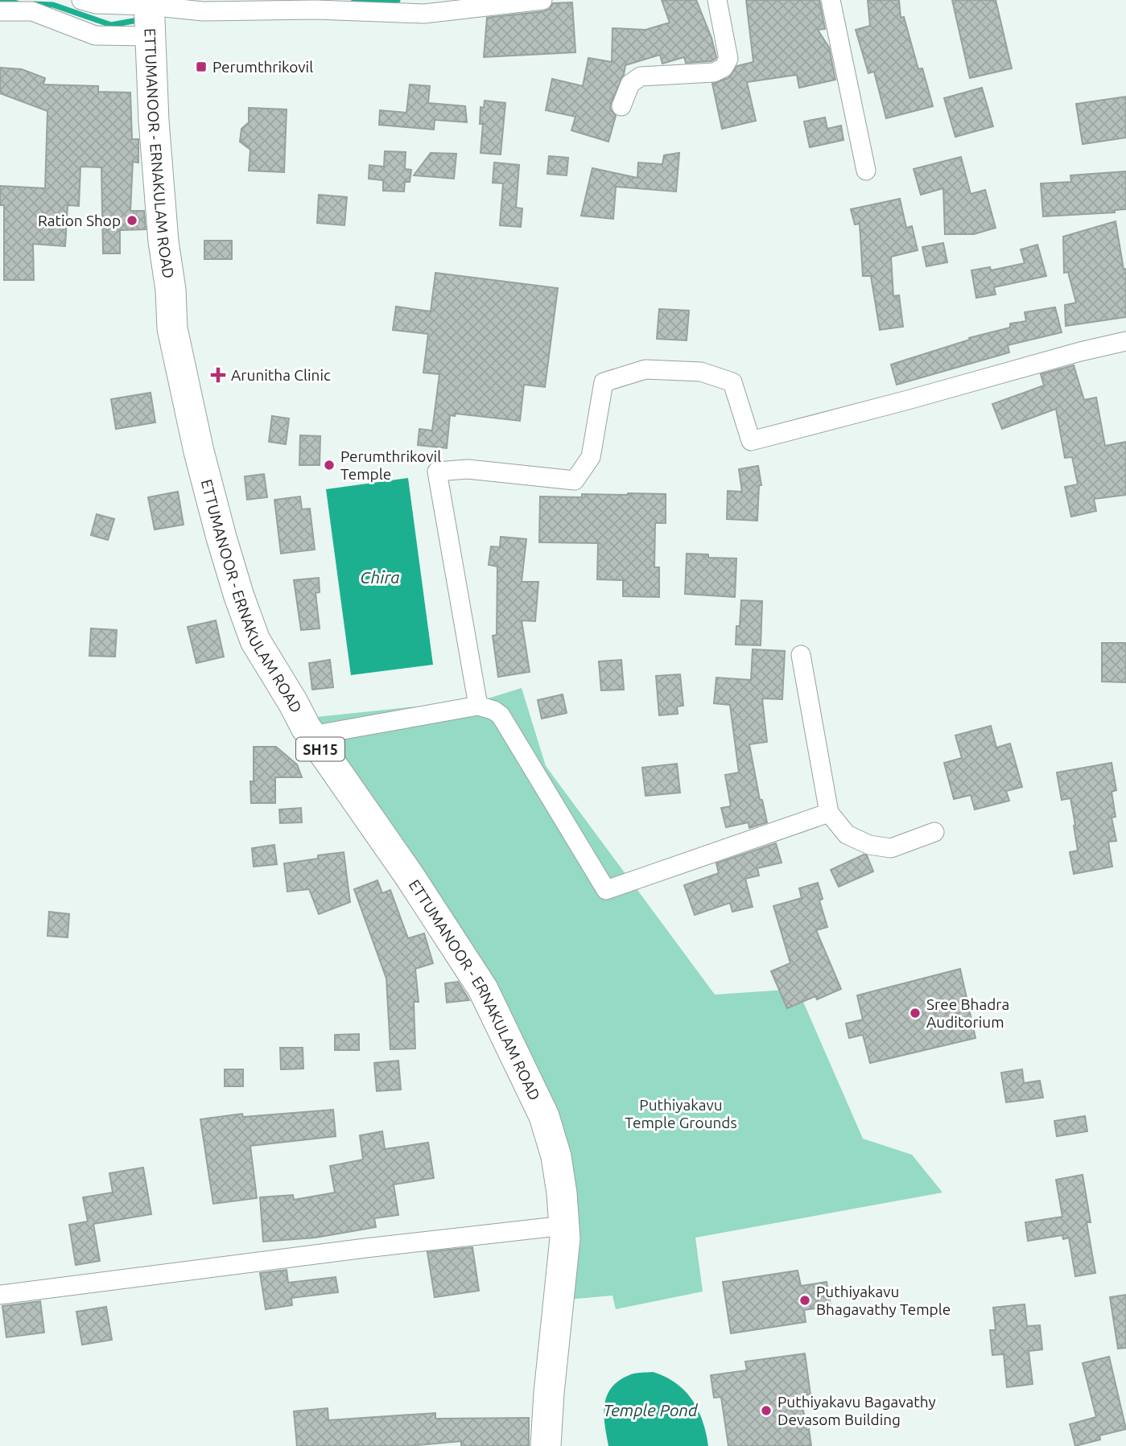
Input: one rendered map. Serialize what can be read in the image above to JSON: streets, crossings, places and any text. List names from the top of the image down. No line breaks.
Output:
{"streets":{"main road":["ETTUMANOOR - ERNAKULAM ROAD","SH15"]},"water":["Chira","Temple Pond"],"parks":["Puthiyakavu Temple Grounds"],"places":{"transit":["Perumthrikovil"],"other":["Ration Shop","Perumthrikovil Temple","Sree Bhadra Auditorium","Puthiyakavu Bhagavathy Temple","Puthiyakavu Bagavathy Devasom Building"],"health":["Arunitha Clinic"]}}
